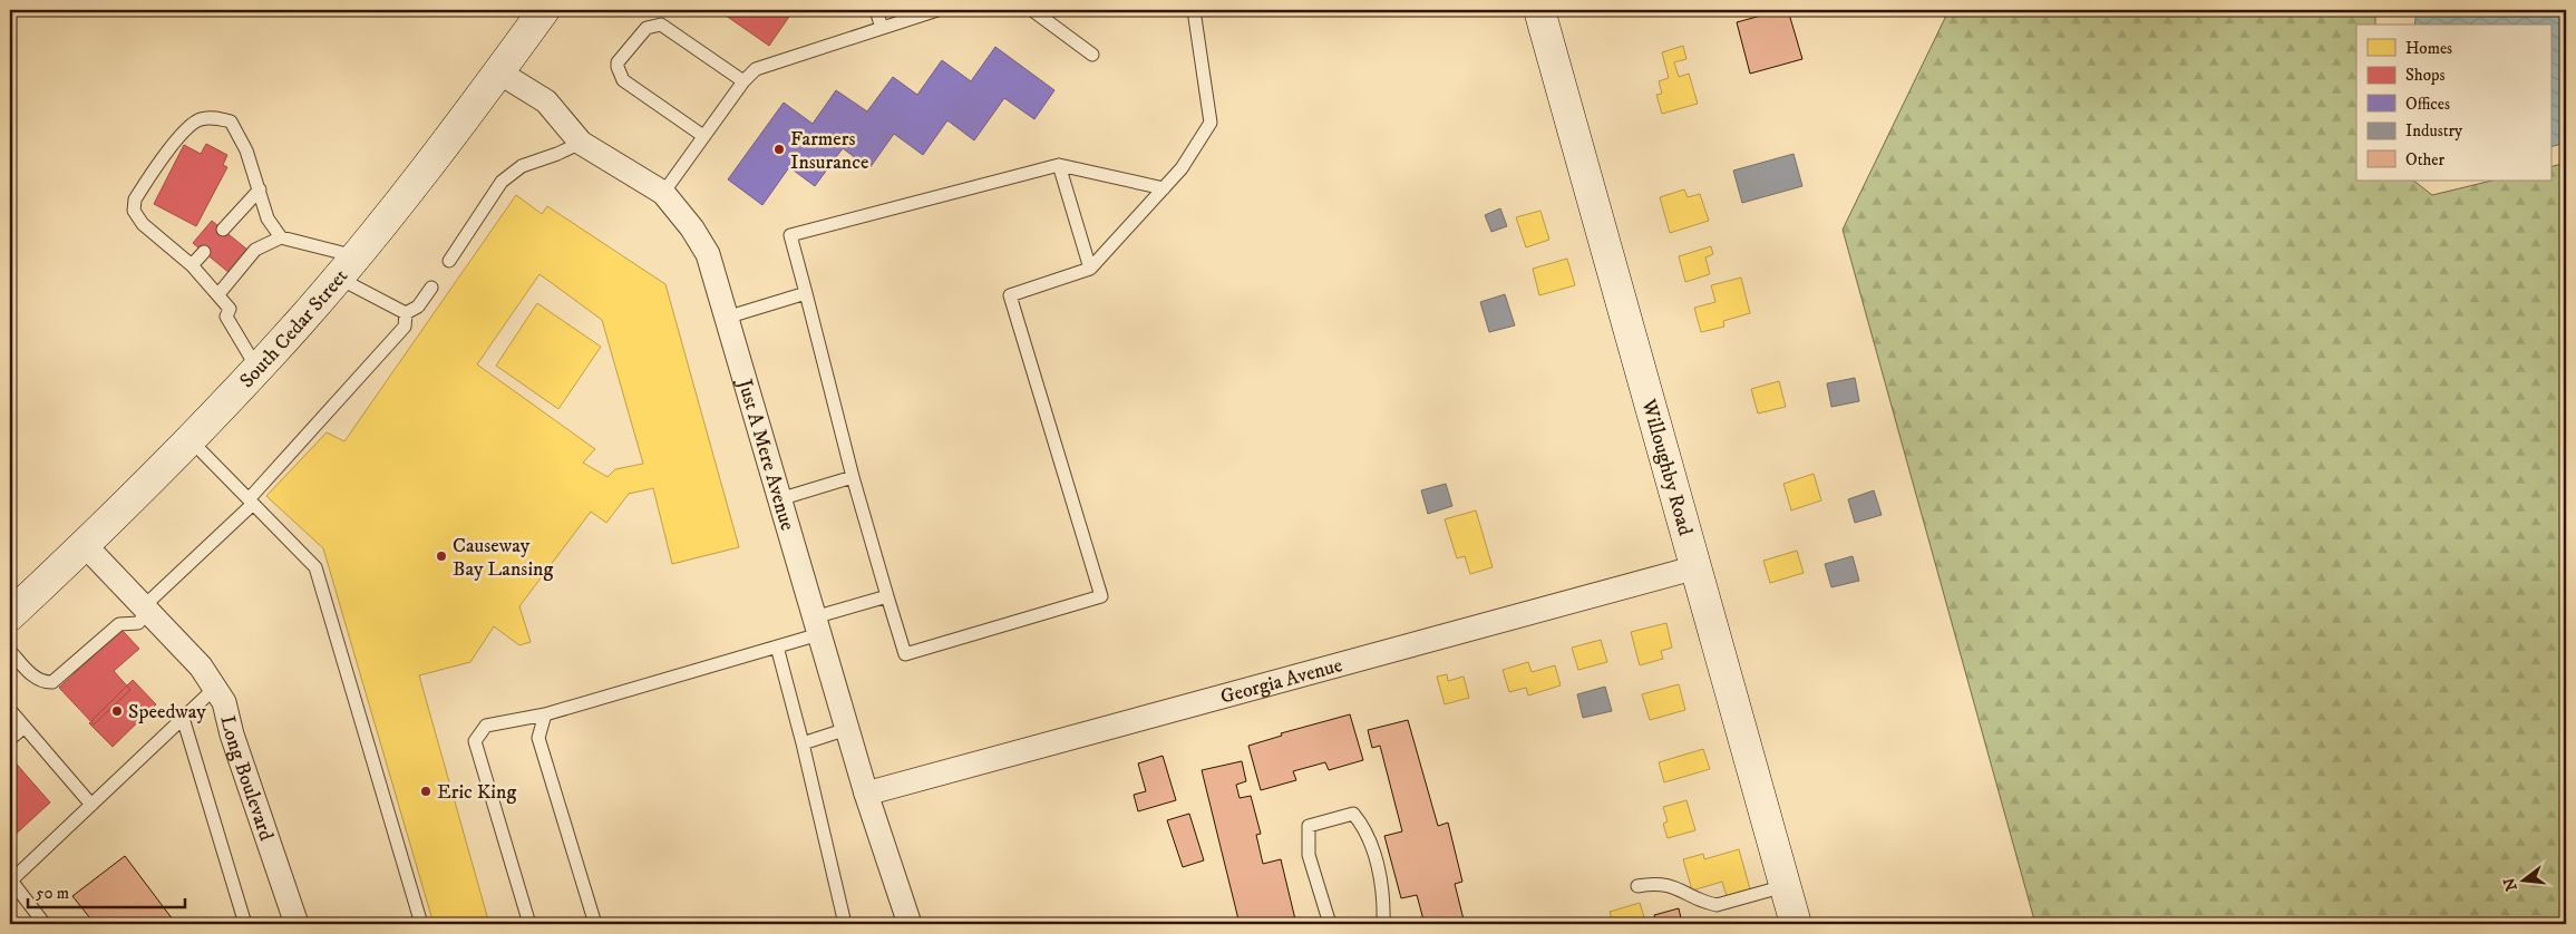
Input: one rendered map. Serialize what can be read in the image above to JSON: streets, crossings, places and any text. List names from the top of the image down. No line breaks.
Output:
{"streets":{"street":["South Cedar Street","Just A Mere Avenue","Willoughby Road","Georgia Avenue","Long Boulevard"]},"crossings":[["South Cedar Street","Just A Mere Avenue"],["South Cedar Street","Long Boulevard"],["Just A Mere Avenue","Georgia Avenue"],["Willoughby Road","Georgia Avenue"]],"places":["Farmers Insurance","Causeway Bay Lansing","Speedway","Eric King"],"legend":["Homes","Shops","Offices","Industry","Other"],"scale_bar":"50 m","north":"left"}
